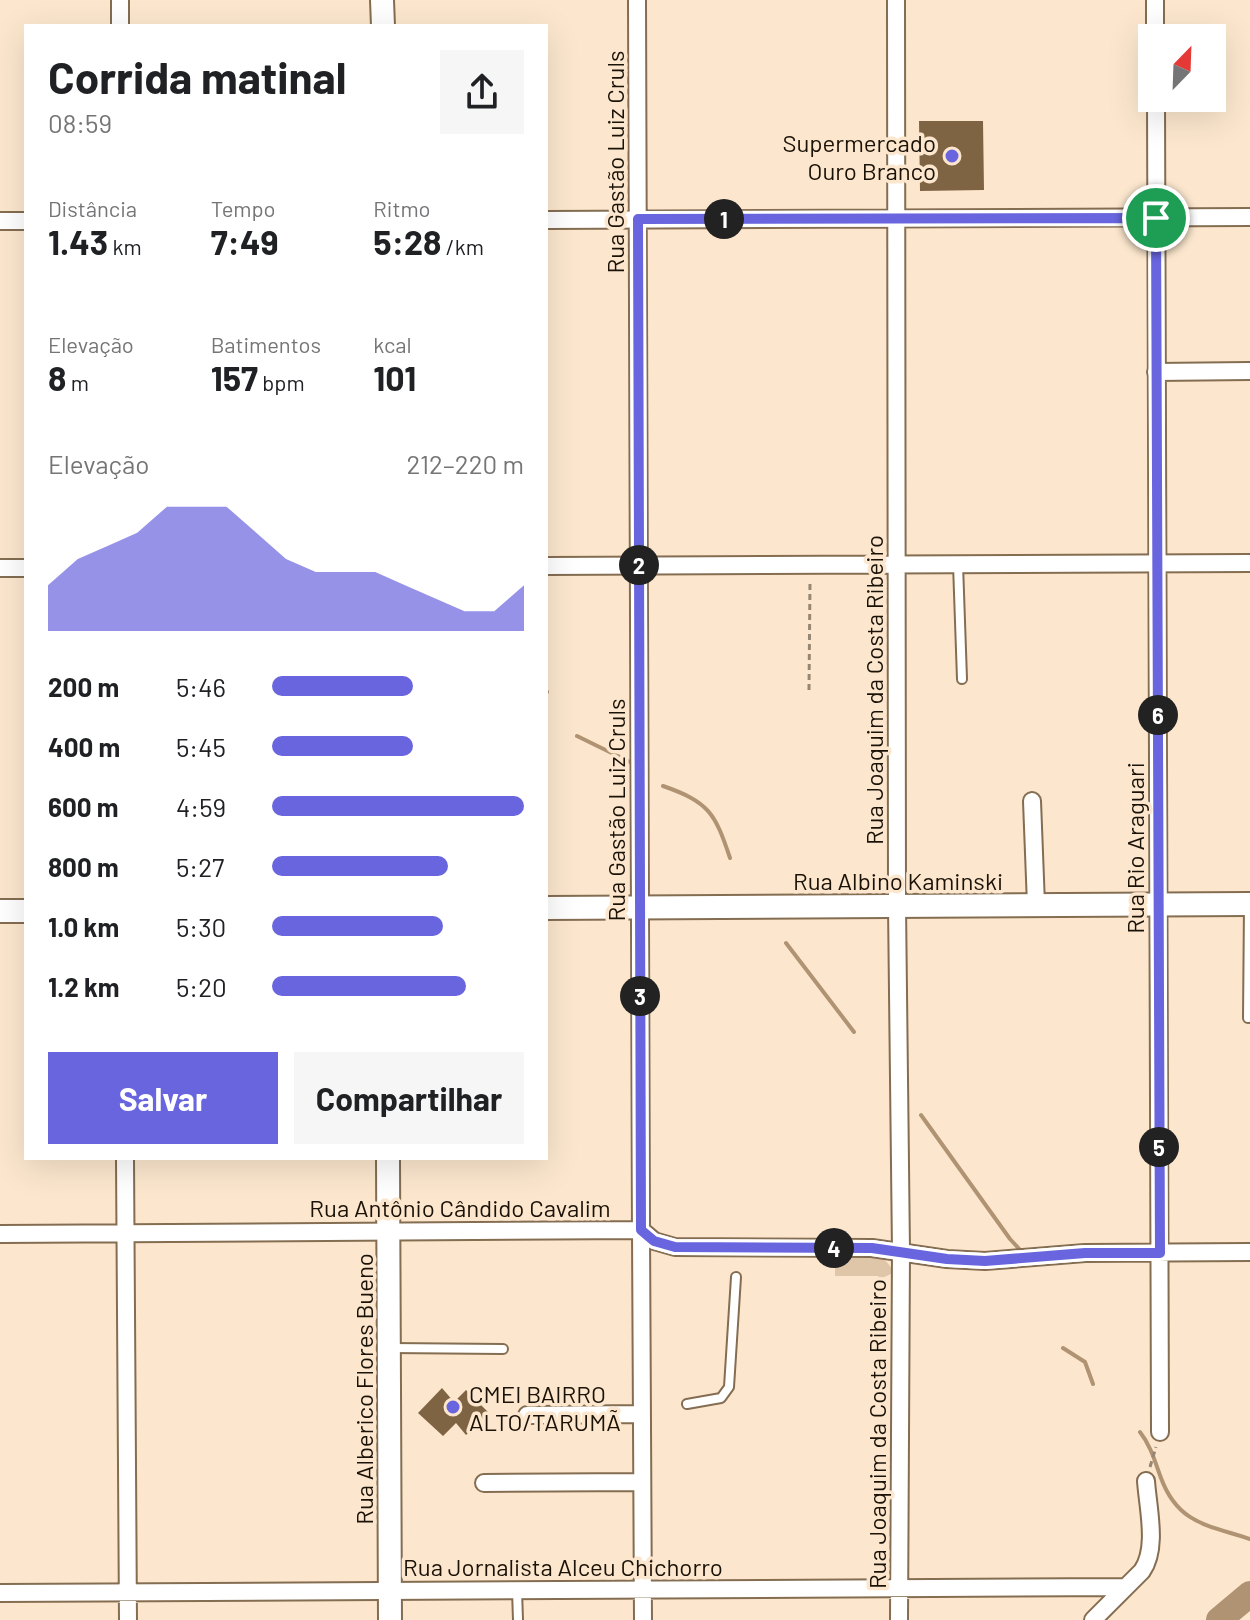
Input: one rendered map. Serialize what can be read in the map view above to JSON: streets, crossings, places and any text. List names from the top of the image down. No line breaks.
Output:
{"streets":{"street":["Rua Gastão Luiz Cruls","Rua Joaquim da Costa Ribeiro","Rua Rio Araguari","Rua Albino Kaminski","Rua Antônio Cândido Cavalim","Rua Alberico Flores Bueno","Rua Jornalista Alceu Chichorro"]},"crossings":[["Rua Gastão Luiz Cruls","Rua Albino Kaminski"],["Rua Gastão Luiz Cruls","Rua Antônio Cândido Cavalim"],["Rua Gastão Luiz Cruls","Rua Jornalista Alceu Chichorro"],["Rua Joaquim da Costa Ribeiro","Rua Albino Kaminski"],["Rua Joaquim da Costa Ribeiro","Rua Antônio Cândido Cavalim"],["Rua Joaquim da Costa Ribeiro","Rua Jornalista Alceu Chichorro"],["Rua Rio Araguari","Rua Albino Kaminski"],["Rua Rio Araguari","Rua Antônio Cândido Cavalim"],["Rua Antônio Cândido Cavalim","Rua Alberico Flores Bueno"],["Rua Alberico Flores Bueno","Rua Jornalista Alceu Chichorro"]],"places":["Supermercado Ouro Branco","CMEI BAIRRO ALTO/TARUMÃ"],"north":"top right","page":{"heading":["Corrida matinal","08:59"],"stats":[["Distância","1.43 km"],["Tempo","7:49"],["Ritmo","5:28 /km"],["Elevação","8 m"],["Batimentos","157 bpm"],["kcal","101"]],"pins":["1","2","6","3","5","4"],"chart":["Elevação","212–220 m"],"list":[{"name":"200 m","note":"5:46"},{"name":"400 m","note":"5:45"},{"name":"600 m","note":"4:59"},{"name":"800 m","note":"5:27"},{"name":"1.0 km","note":"5:30"},{"name":"1.2 km","note":"5:20"}],"buttons":["Salvar","Compartilhar"]}}
